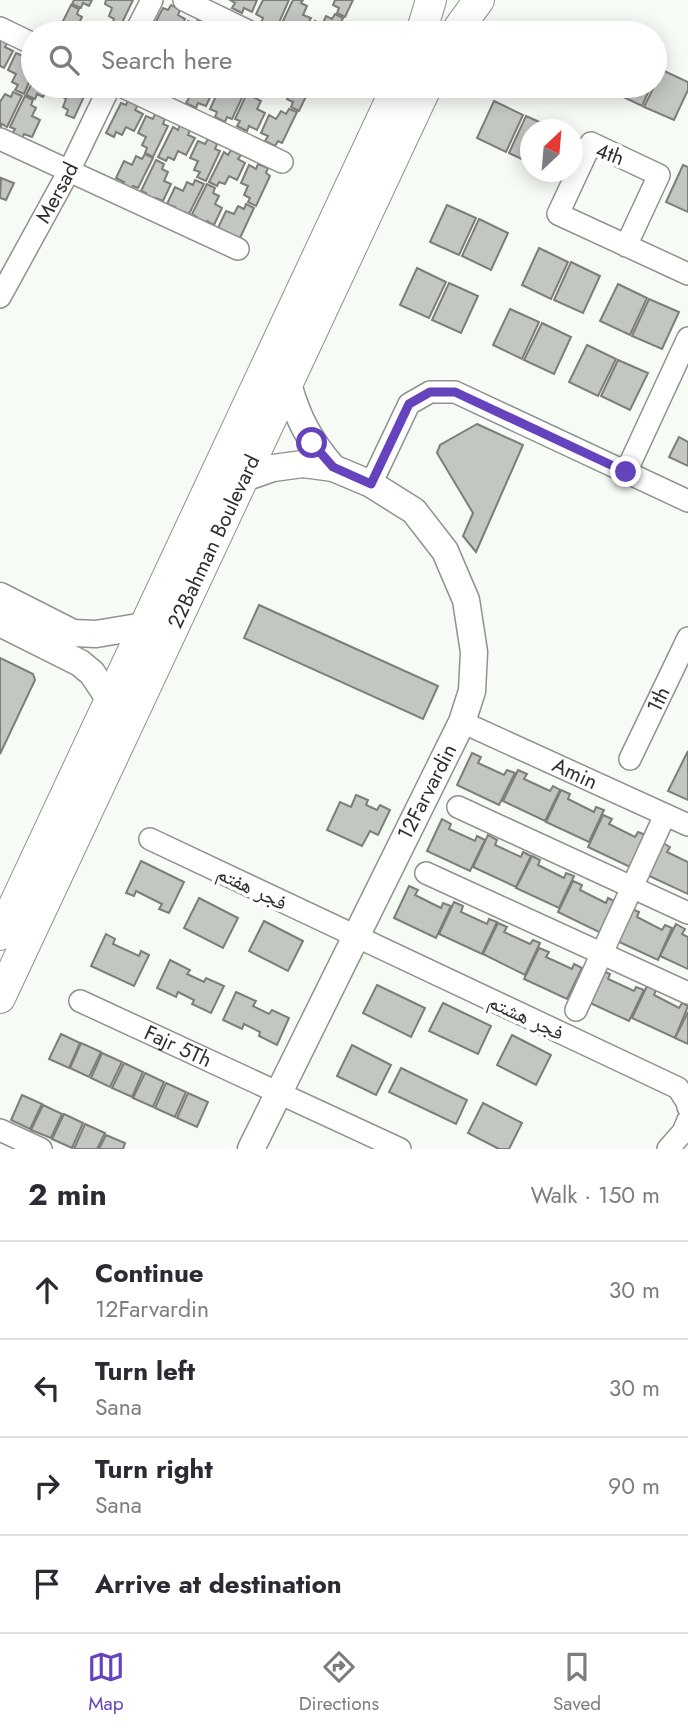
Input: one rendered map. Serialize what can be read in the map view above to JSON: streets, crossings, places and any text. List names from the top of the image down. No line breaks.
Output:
{"streets":{"main road":["22Bahman Boulevard"],"street":["4th","Mersad","1th","Amin","12Farvardin","فجر هفتم","فجر هشتم","Fajr 5Th"]},"crossings":[["Amin","12Farvardin"],["12Farvardin","فجر هفتم"],["12Farvardin","فجر هشتم"],["12Farvardin","Fajr 5Th"],["فجر هفتم","فجر هشتم"]],"north":"top right","page":{"search":"Search here","heading":["2 min","Walk · 150 m"],"list":[["Continue","12Farvardin","30 m"],["Turn left","Sana","30 m"],["Turn right","Sana","90 m"],"Arrive at destination"],"nav":["Map","Directions","Saved"]}}
